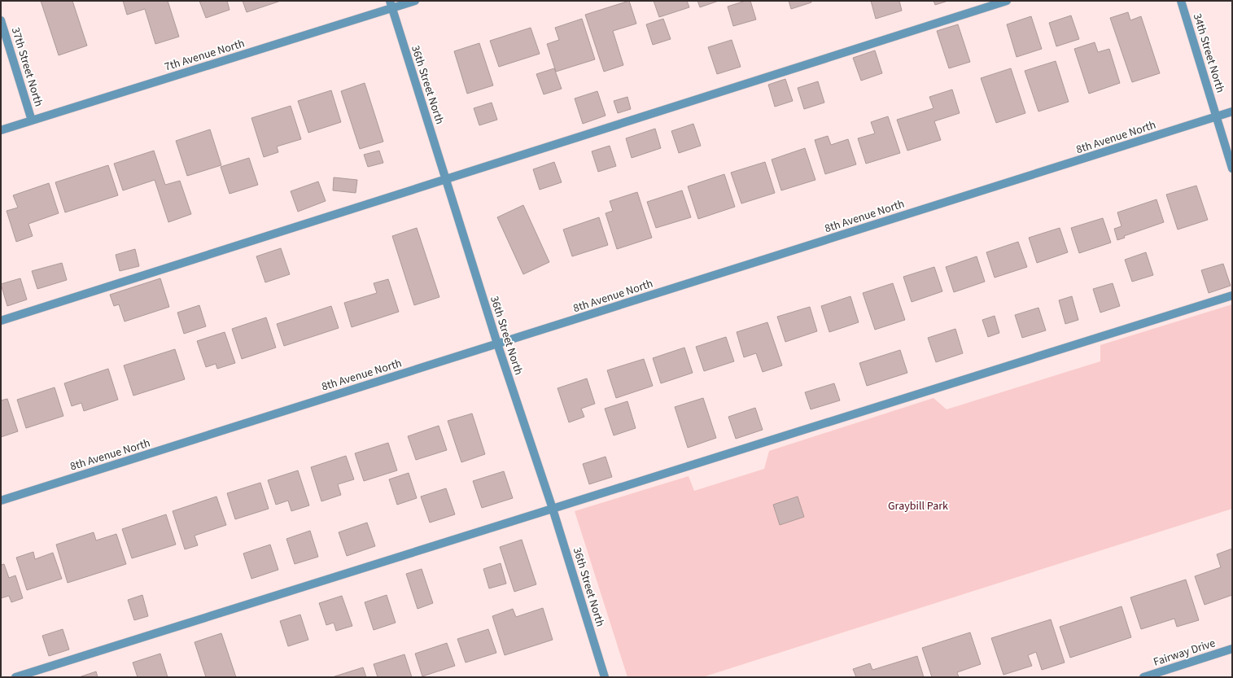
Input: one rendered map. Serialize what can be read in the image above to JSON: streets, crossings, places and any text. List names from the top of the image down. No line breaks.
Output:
{"streets":{"street":["34th Street North","7th Avenue North","37th Street North","36th Street North","8th Avenue North","Fairway Drive"]},"crossings":[["34th Street North","8th Avenue North"],["7th Avenue North","37th Street North"],["7th Avenue North","36th Street North"],["36th Street North","8th Avenue North"]],"parks":["Graybill Park"]}
